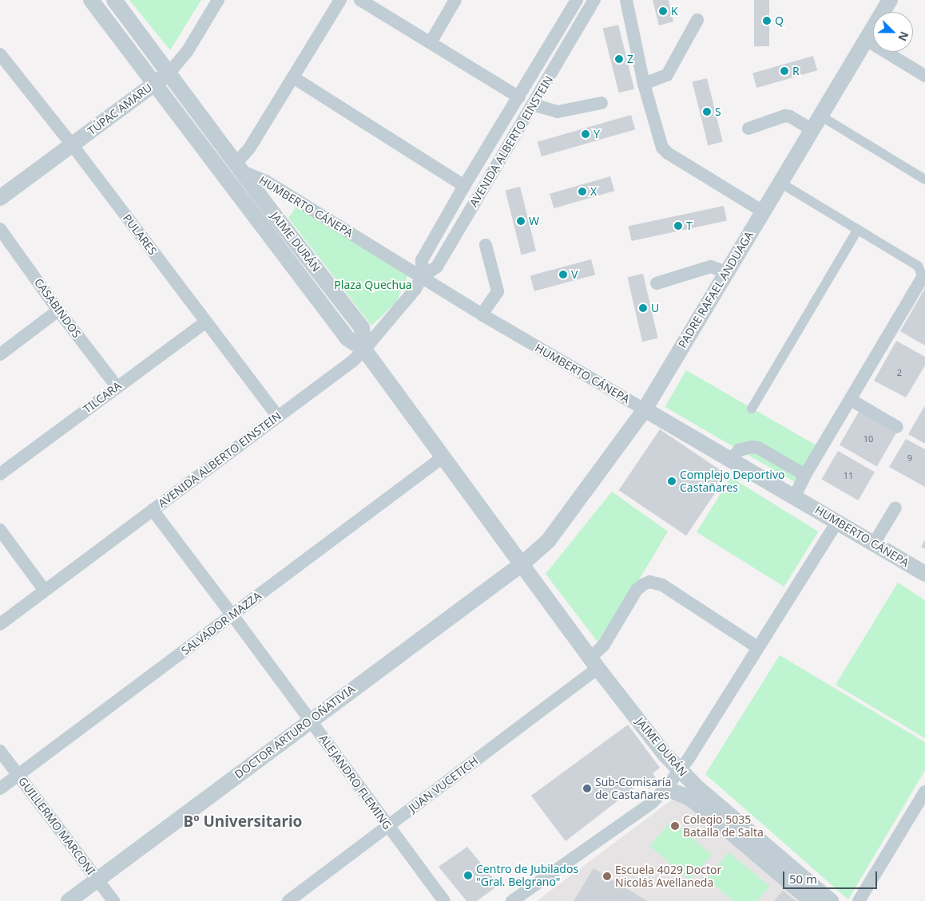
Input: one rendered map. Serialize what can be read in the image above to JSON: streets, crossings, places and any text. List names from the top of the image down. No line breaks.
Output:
{"streets":{"street":["TÚPAC AMARU","AVENIDA ALBERTO EINSTEIN","HUMBERTO CÁNEPA","PULARES","JAIME DURÁN","PADRE RAFAEL ANDUAGA","CASABINDOS","TILCARA","SALVADOR MAZZA","DOCTOR ARTURO OÑATIVIA","ALEJANDRO FLEMING","JUAN VUCETICH","GUILLERMO MARCONI"]},"crossings":[["TÚPAC AMARU","PULARES"],["TÚPAC AMARU","JAIME DURÁN"],["AVENIDA ALBERTO EINSTEIN","HUMBERTO CÁNEPA"],["AVENIDA ALBERTO EINSTEIN","PULARES"],["AVENIDA ALBERTO EINSTEIN","JAIME DURÁN"],["AVENIDA ALBERTO EINSTEIN","ALEJANDRO FLEMING"],["HUMBERTO CÁNEPA","JAIME DURÁN"],["HUMBERTO CÁNEPA","PADRE RAFAEL ANDUAGA"],["PULARES","TILCARA"],["JAIME DURÁN","PADRE RAFAEL ANDUAGA"],["JAIME DURÁN","SALVADOR MAZZA"],["JAIME DURÁN","DOCTOR ARTURO OÑATIVIA"],["JAIME DURÁN","JUAN VUCETICH"],["PADRE RAFAEL ANDUAGA","DOCTOR ARTURO OÑATIVIA"],["CASABINDOS","TILCARA"],["SALVADOR MAZZA","ALEJANDRO FLEMING"],["SALVADOR MAZZA","GUILLERMO MARCONI"],["DOCTOR ARTURO OÑATIVIA","ALEJANDRO FLEMING"],["DOCTOR ARTURO OÑATIVIA","GUILLERMO MARCONI"],["ALEJANDRO FLEMING","JUAN VUCETICH"]],"districts":["Bº Universitario"],"parks":["Plaza Quechua"],"places":["K","Q","Z","R","S","Y","X","W","T","V","U","Complejo Deportivo Castañares","Sub-Comisaría de Castañares","Colegio 5035 Batalla de Salta","Centro de Jubilados \"Gral. Belgrano\"","Escuela 4029 Doctor Nicolás Avellaneda"],"house_numbers":["2","10","9","11"],"scale_bar":"50 m","north":"bottom right"}
